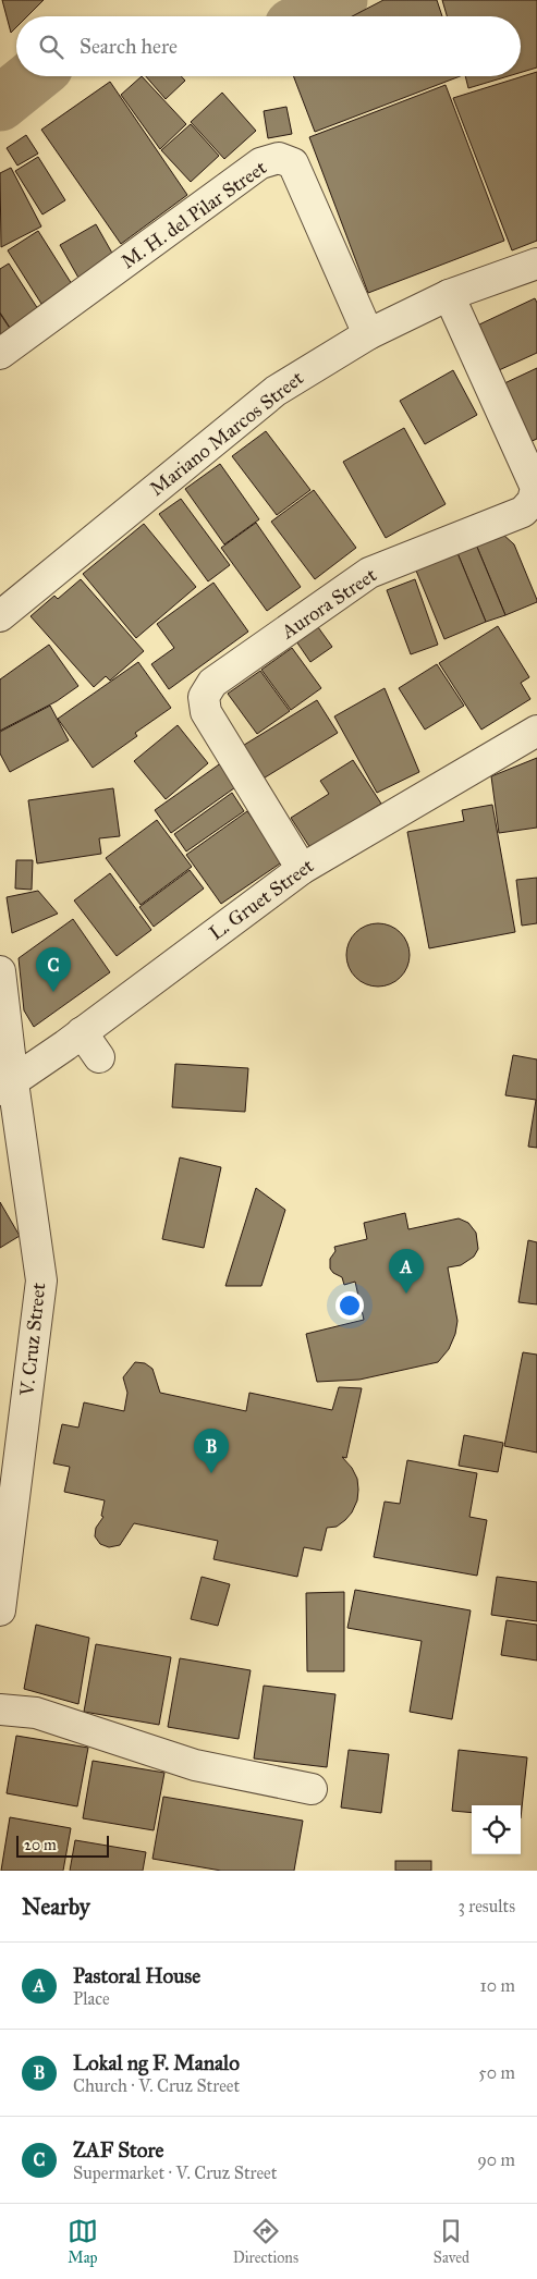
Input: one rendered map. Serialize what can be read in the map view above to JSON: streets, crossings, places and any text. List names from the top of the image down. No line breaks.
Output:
{"streets":{"street":["M. H. del Pilar Street","Mariano Marcos Street","Aurora Street","L. Gruet Street","V. Cruz Street"]},"crossings":[["M. H. del Pilar Street","Mariano Marcos Street"],["Mariano Marcos Street","Aurora Street"],["Aurora Street","L. Gruet Street"],["L. Gruet Street","V. Cruz Street"]],"scale_bar":"20 m","page":{"search":"Search here","pins":["C","A","B"],"scale":"20 m","heading":["Nearby","3 results"],"list":[{"mark":"A","name":"Pastoral House","note":"Place","value":"10 m"},{"mark":"B","name":"Lokal ng F. Manalo","note":"Church · V. Cruz Street","value":"50 m"},{"mark":"C","name":"ZAF Store","note":"Supermarket · V. Cruz Street","value":"90 m"}],"nav":["Map","Directions","Saved"]}}
